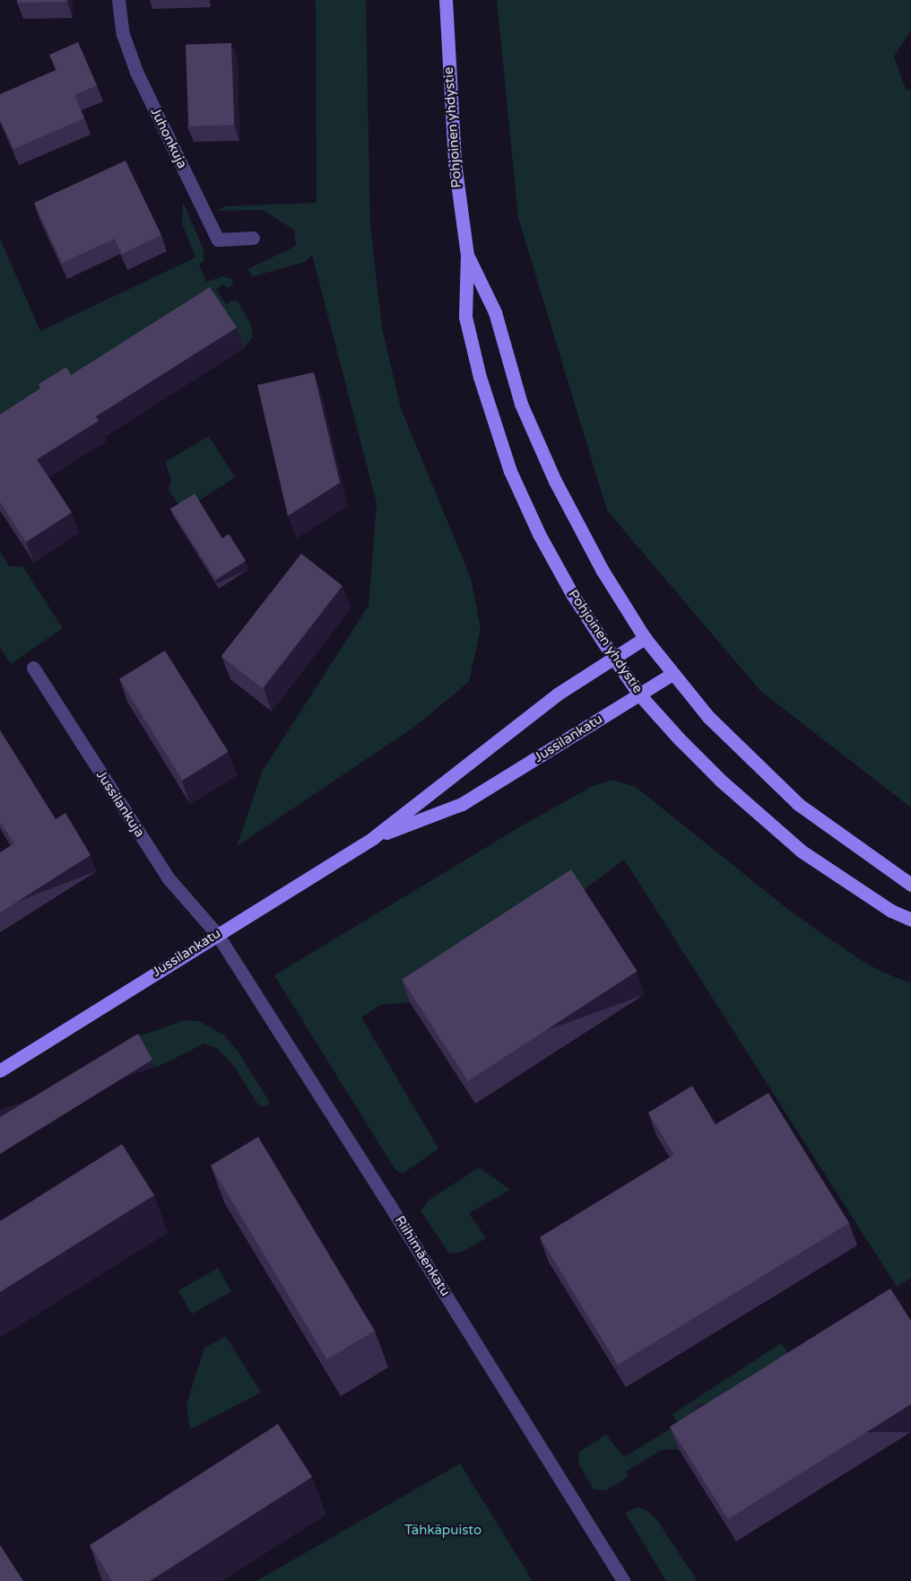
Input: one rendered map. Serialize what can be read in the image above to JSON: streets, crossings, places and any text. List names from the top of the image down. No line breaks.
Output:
{"streets":{"main road":["Pohjoinen yhdystie","Jussilankatu"],"street":["Juhonkuja","Jussilankuja","Riihimäenkatu"]},"crossings":[["Pohjoinen yhdystie","Jussilankatu"],["Jussilankatu","Jussilankuja"],["Jussilankatu","Riihimäenkatu"],["Jussilankuja","Riihimäenkatu"]],"parks":["Tähkäpuisto"]}
